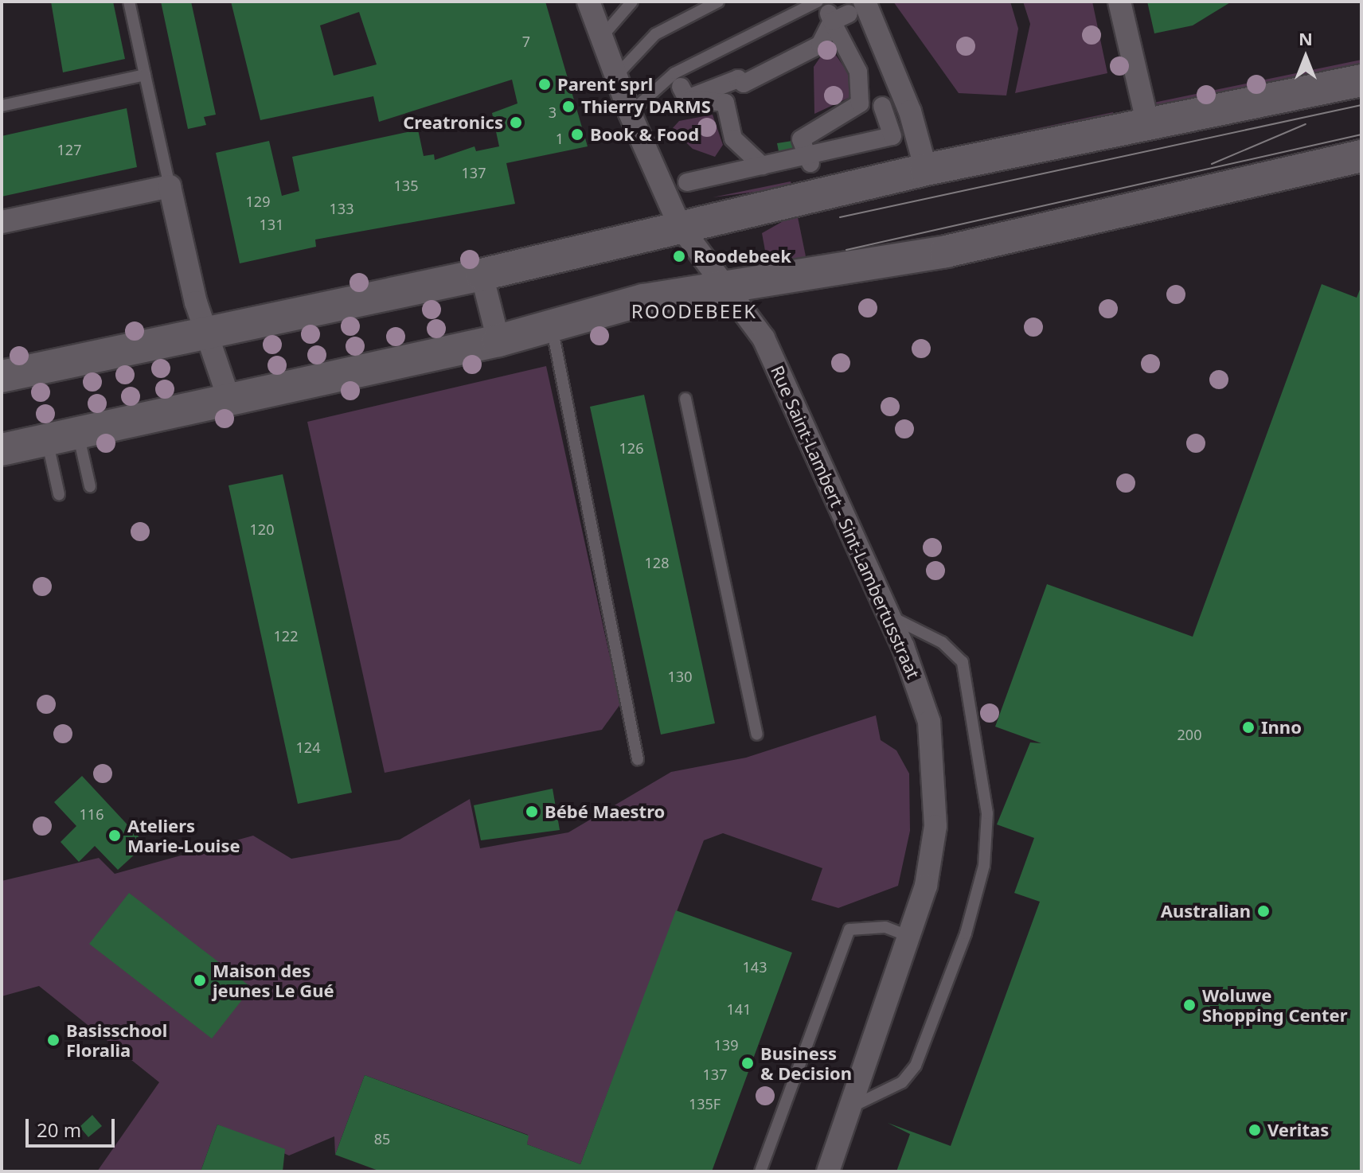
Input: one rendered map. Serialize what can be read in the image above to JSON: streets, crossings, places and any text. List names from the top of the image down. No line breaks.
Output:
{"streets":{"street":["Rue Saint-Lambert - Sint-Lambertusstraat"]},"districts":["ROODEBEEK"],"places":["Parent sprl","Thierry DARMS","Creatronics","Book & Food","Roodebeek","Inno","Bébé Maestro","Ateliers Marie-Louise","Australian","Maison des jeunes Le Gué","Woluwe Shopping Center","Basisschool Floralia","Business & Decision","Veritas"],"house_numbers":["7","3","1","127","137","135","129","133","131","126","120","128","122","130","200","124","116","143","141","139","137","135F","85"],"scale_bar":"20 m","north":"top"}
